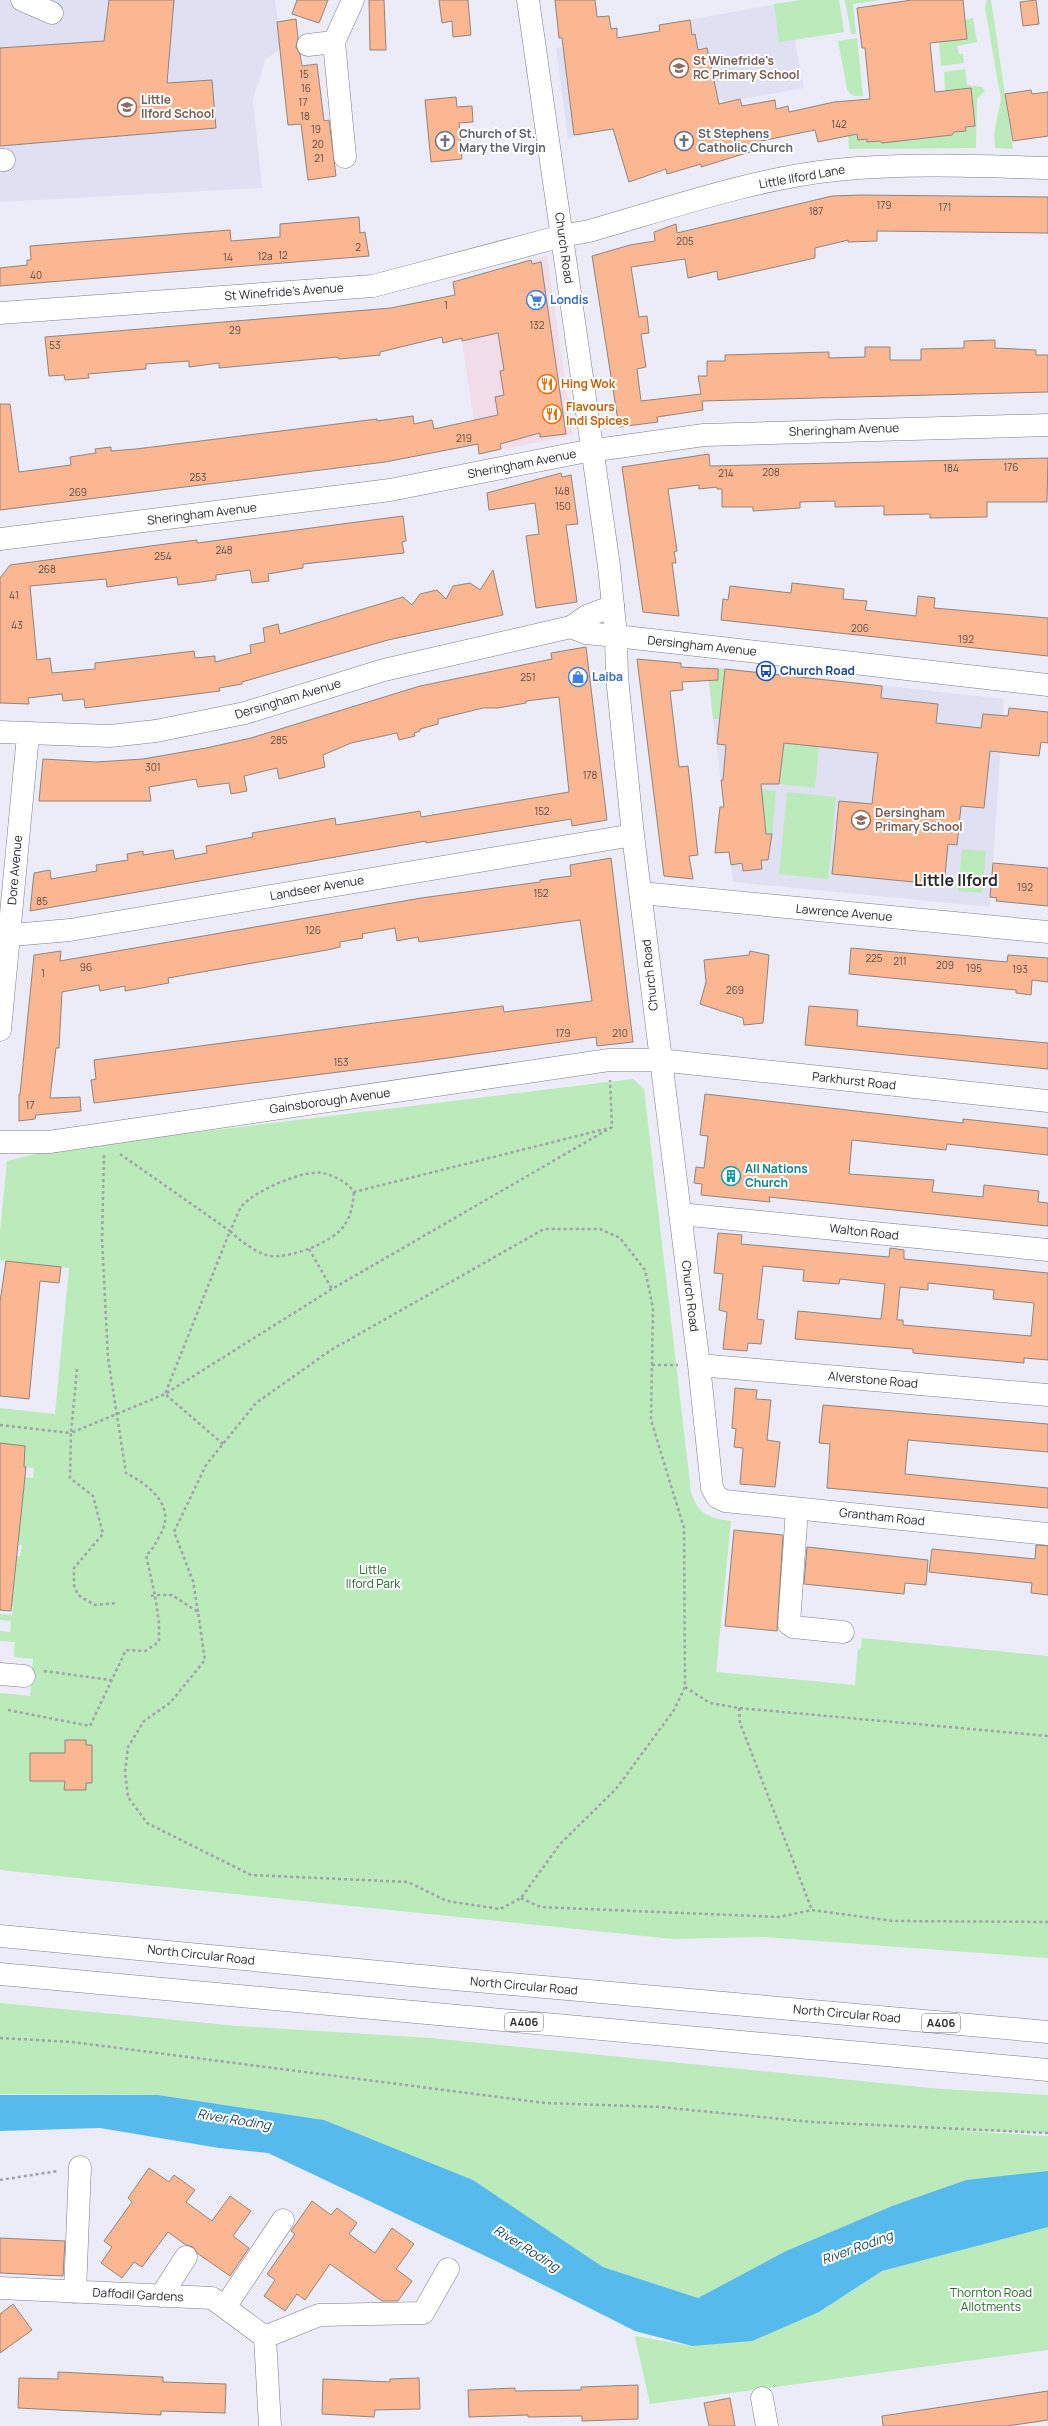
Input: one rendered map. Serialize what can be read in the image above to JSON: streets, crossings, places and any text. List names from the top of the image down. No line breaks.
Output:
{"streets":{"main road":["Little Ilford Lane","Church Road","St Winefride's Avenue","Sheringham Avenue","Dersingham Avenue","Dore Avenue","Landseer Avenue","Lawrence Avenue","Parkhurst Road","Gainsborough Avenue","Walton Road","Alverstone Road","Grantham Road","North Circular Road","A406","Daffodil Gardens"]},"crossings":[["Little Ilford Lane","Church Road"],["Little Ilford Lane","St Winefride's Avenue"],["Church Road","St Winefride's Avenue"],["Church Road","Sheringham Avenue"],["Church Road","Dersingham Avenue"],["Church Road","Landseer Avenue"],["Church Road","Lawrence Avenue"],["Church Road","Parkhurst Road"],["Church Road","Gainsborough Avenue"],["Church Road","Walton Road"],["Church Road","Alverstone Road"],["Church Road","Grantham Road"],["Dersingham Avenue","Dore Avenue"],["Dore Avenue","Landseer Avenue"],["Parkhurst Road","Gainsborough Avenue"]],"districts":["Little Ilford"],"water":["River Roding"],"parks":["Little Ilford Park","Thornton Road Allotments"],"places":{"school or university":["St Winefride's RC Primary School","Little Ilford School","Dersingham Primary School"],"church":["Church of St. Mary the Virgin","St Stephens Catholic Church"],"supermarket":["Londis"],"restaurant":["Hing Wok","Flavours Indi Spices"],"bus stop":["Church Road"],"shop":["Laiba"],"building":["All Nations Church"]},"house_numbers":["15","16","17","18","142","19","20","21","179","171","187","205","2","12","12a","14","40","1","132","29","53","219","176","184","208","214","253","148","269","150","248","254","268","41","43","206","192","251","285","301","178","152","192","152","85","126","225","211","209","96","195","193","1","269","179","210","153","17"]}
